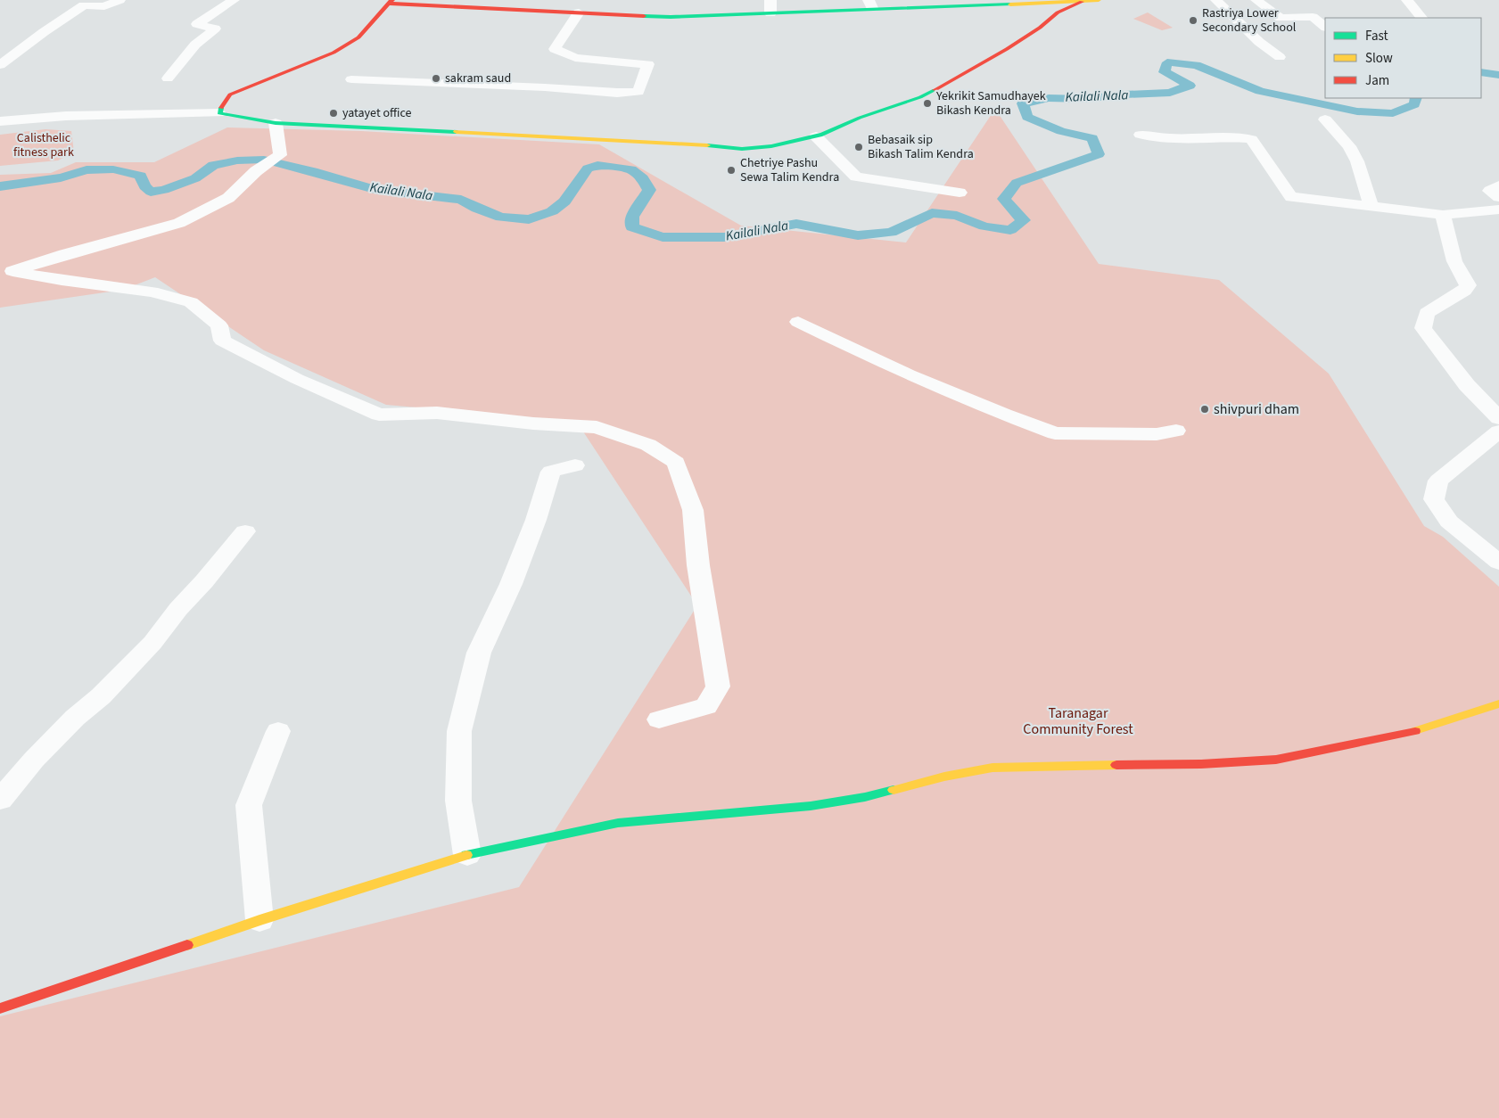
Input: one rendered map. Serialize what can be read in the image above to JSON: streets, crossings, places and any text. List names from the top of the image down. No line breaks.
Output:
{"water":["Kailali Nala"],"parks":["Calisthelic fitness park","Taranagar Community Forest"],"places":["Rastriya Lower Secondary School","sakram saud","Yekrikit Samudhayek Bikash Kendra","yatayet office","Bebasaik sip Bikash Talim Kendra","Chetriye Pashu Sewa Talim Kendra","shivpuri dham"],"legend":["Fast","Slow","Jam"]}
